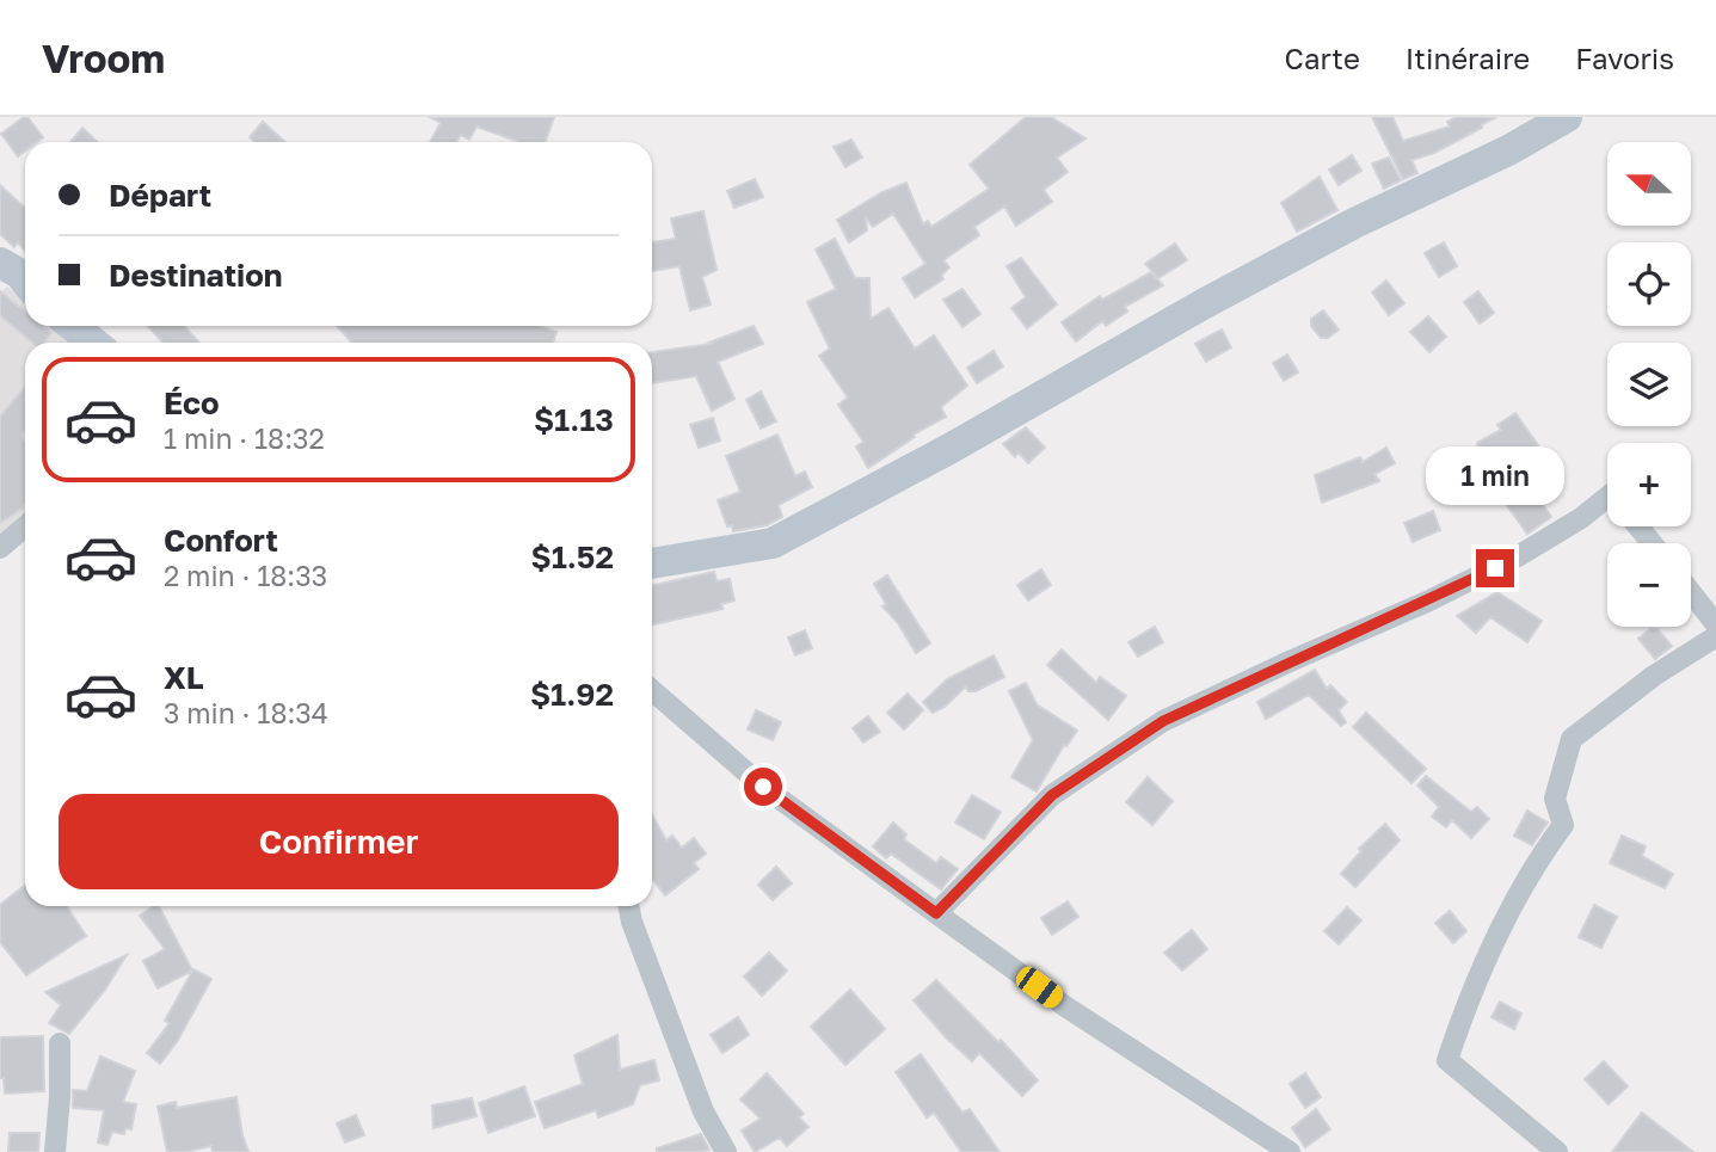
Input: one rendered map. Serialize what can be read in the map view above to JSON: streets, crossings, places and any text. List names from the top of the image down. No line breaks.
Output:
{"north":"left","page":{"header":"Vroom","nav":["Carte","Itinéraire","Favoris"],"map_buttons":["+","−"],"banner":["Départ","Destination"],"list":[{"name":"Éco","note":"1 min · 18:32","value":"$1.13"},{"name":"Confort","note":"2 min · 18:33","value":"$1.52"},{"name":"XL","note":"3 min · 18:34","value":"$1.92"}],"bubble":"1 min","buttons":"Confirmer"}}
